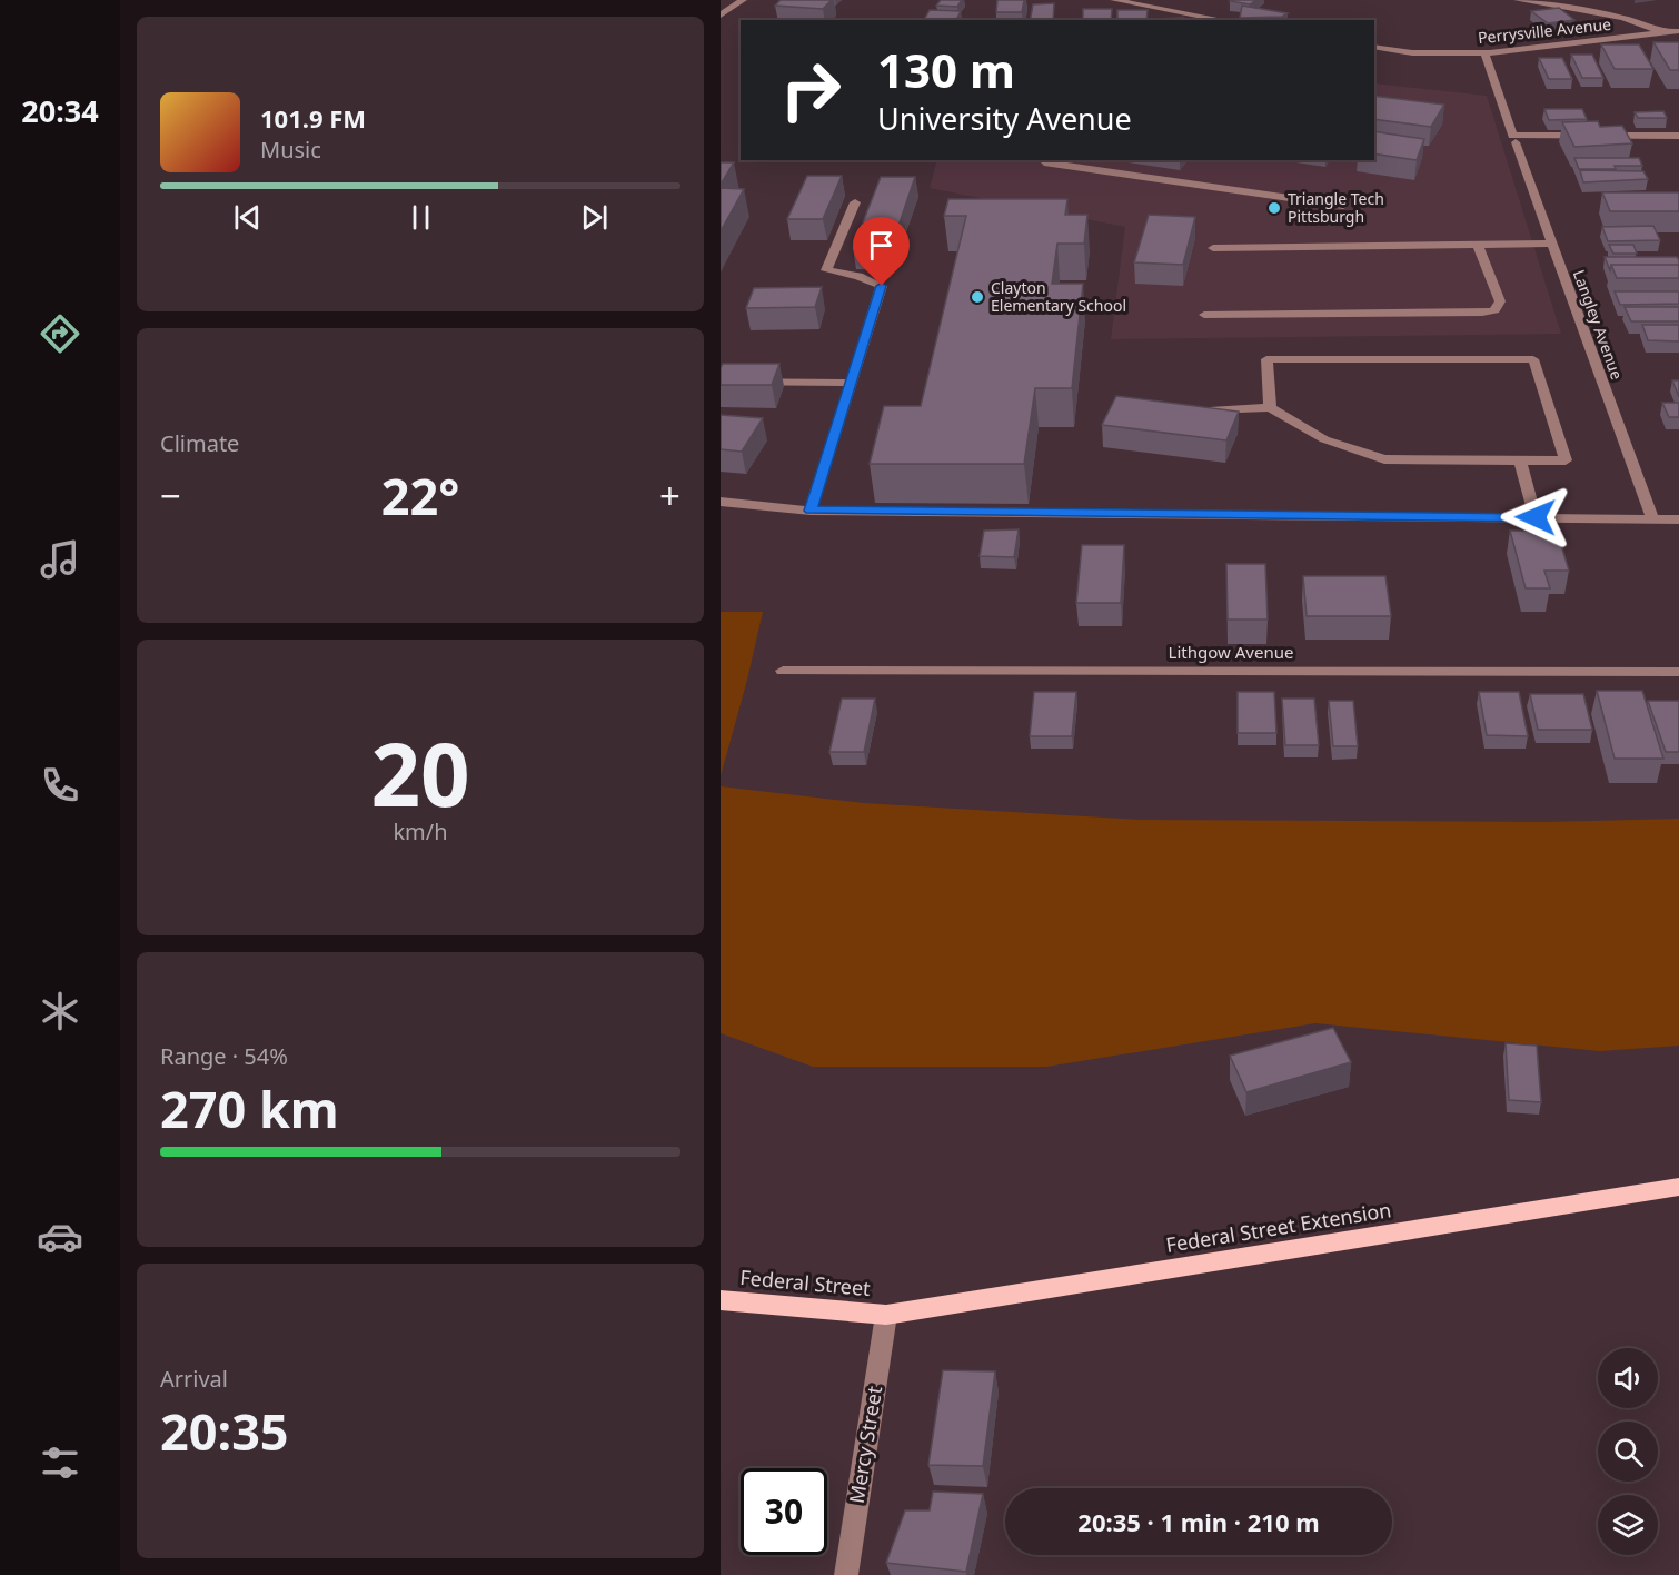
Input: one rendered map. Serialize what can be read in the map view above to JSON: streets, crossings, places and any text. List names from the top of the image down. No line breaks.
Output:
{"streets":{"main road":["Federal Street Extension","Federal Street"],"street":["Perrysville Avenue","Langley Avenue","Lithgow Avenue","Mercy Street"]},"crossings":[["Perrysville Avenue","Langley Avenue"],["Federal Street Extension","Federal Street"],["Federal Street Extension","Mercy Street"],["Federal Street","Mercy Street"]],"places":["Triangle Tech Pittsburgh","Clayton Elementary School"],"page":{"tabs":"20:34","turn":["130 m","University Avenue"],"song":["101.9 FM","Music"],"tile":["Climate",["20","km/h"],["Range · 54%","270 km"],["Arrival","20:35"]],"heat":["−","22°","+"],"limit":"30","trip":"20:35 · 1 min · 210 m"}}
